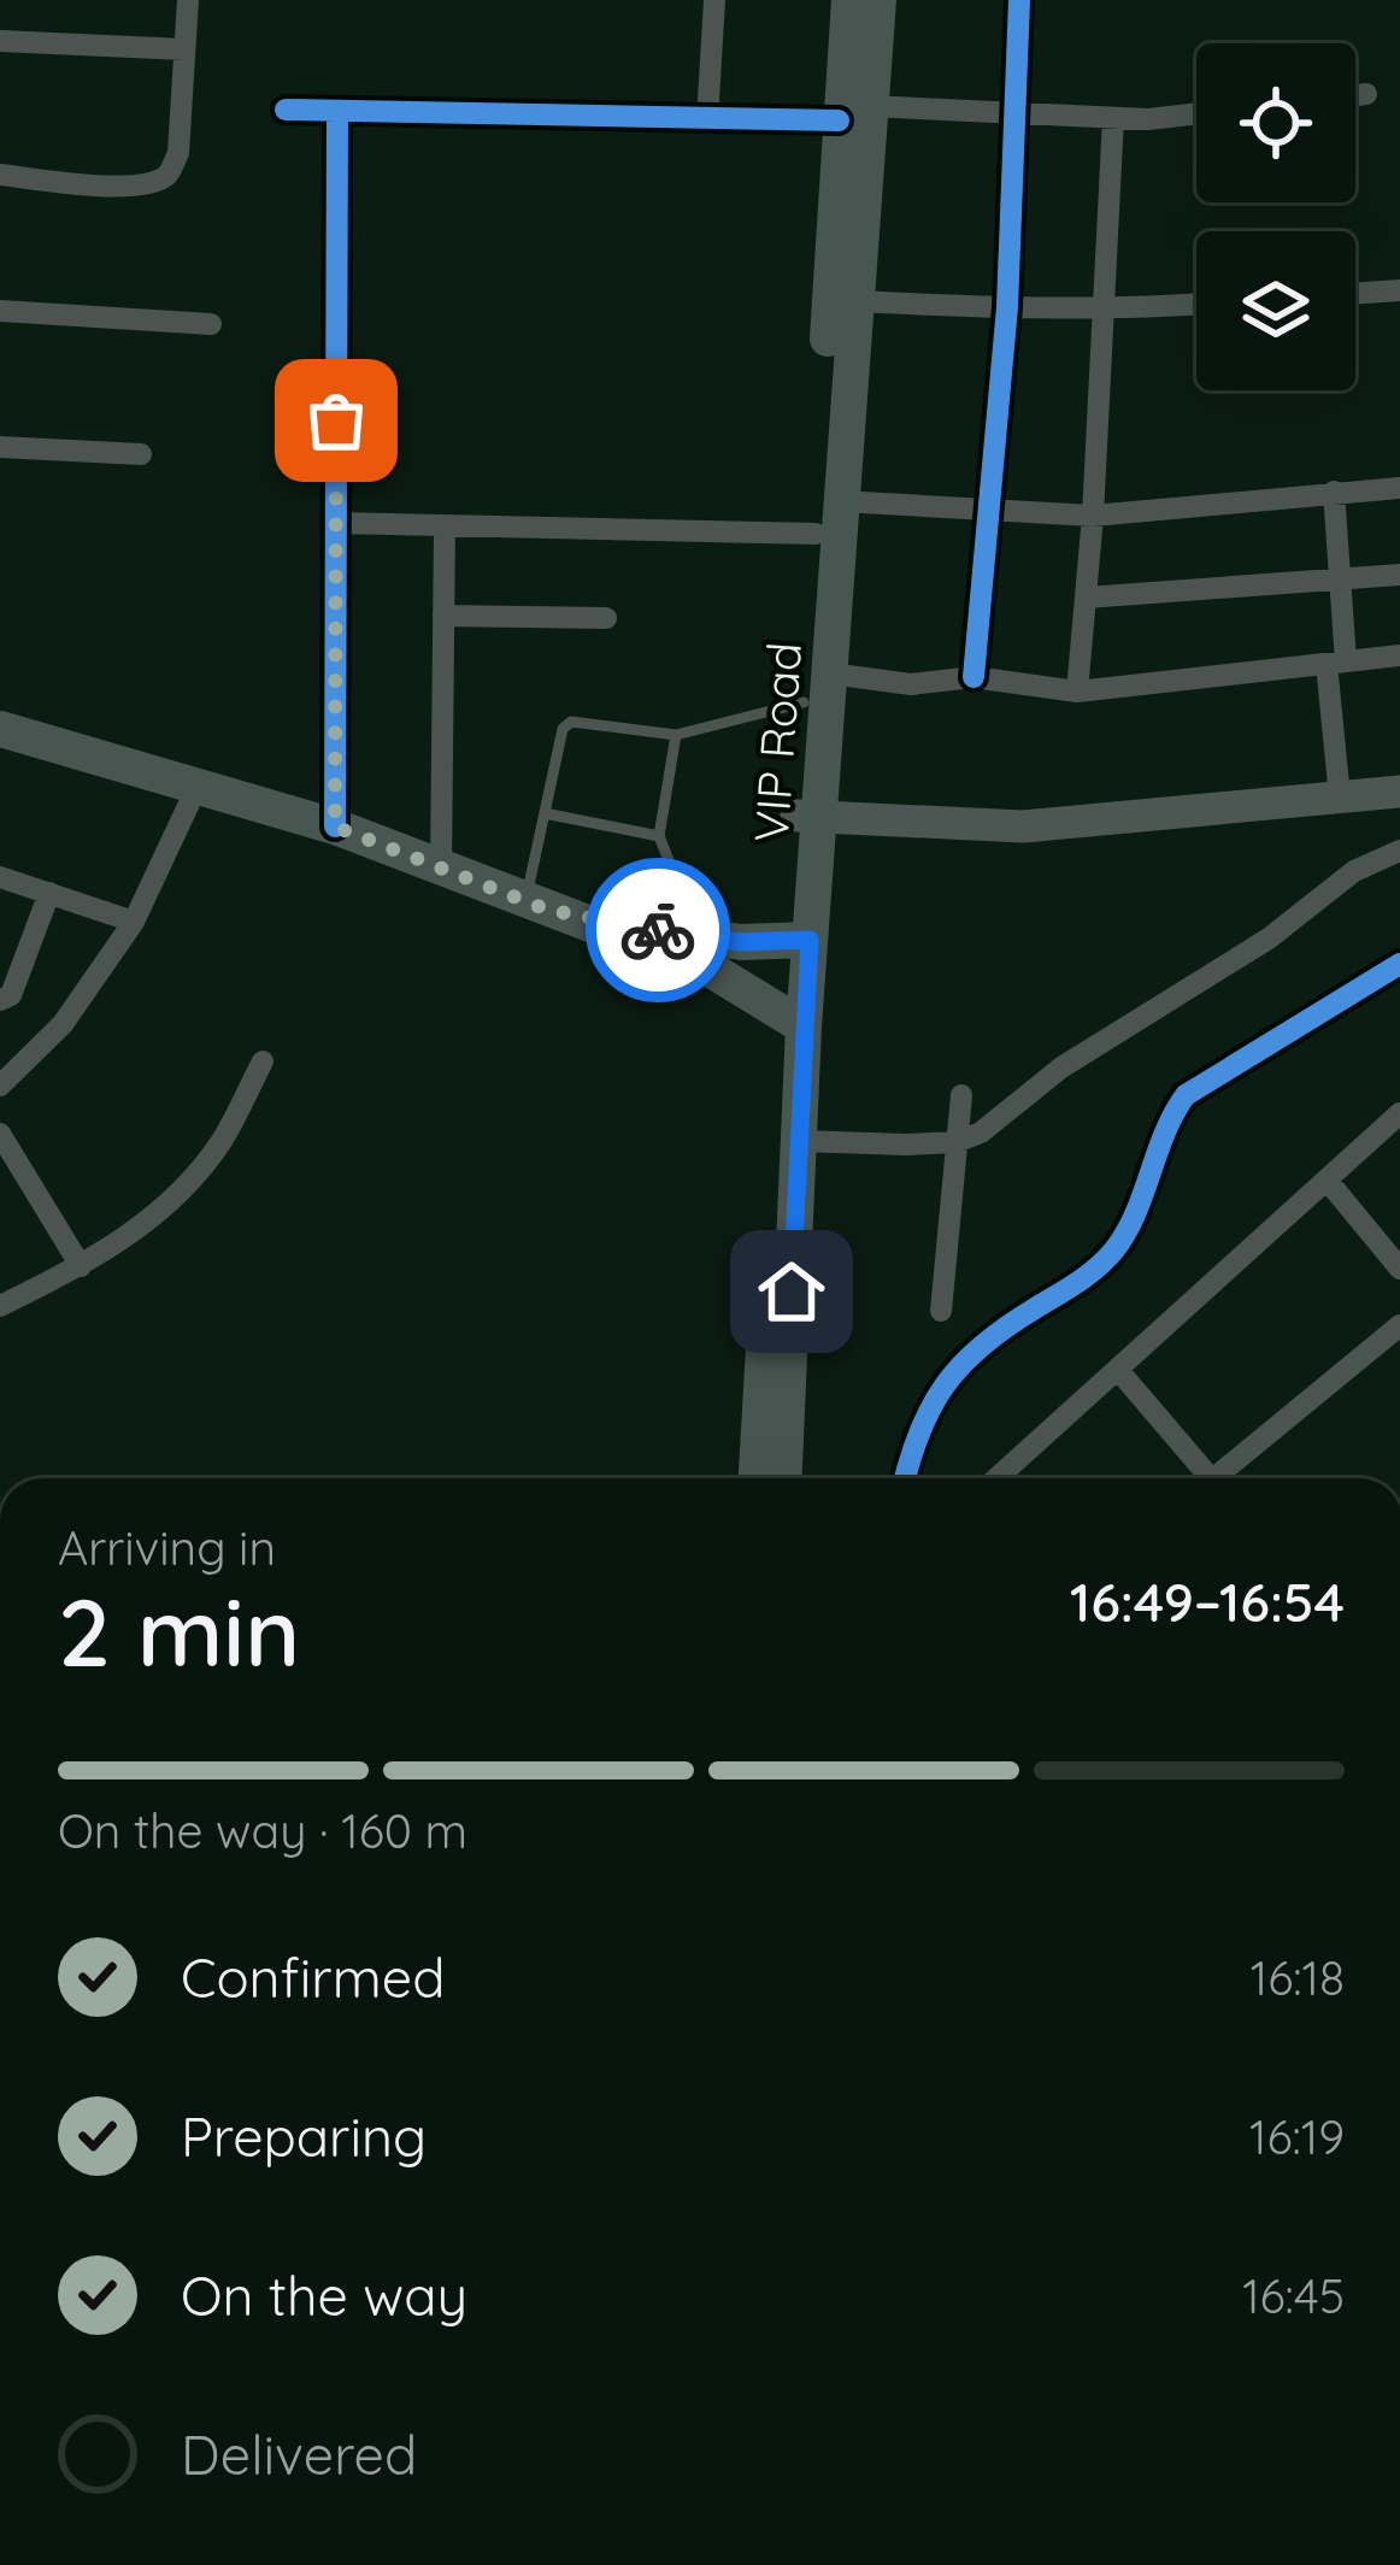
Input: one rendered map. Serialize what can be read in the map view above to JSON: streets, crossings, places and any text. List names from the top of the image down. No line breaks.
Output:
{"streets":{"main road":["VIP Road"]},"page":{"heading":["2 min","Arriving in","16:49–16:54"],"bar":"On the way · 160 m","list":[["Confirmed","16:18"],["Preparing","16:19"],["On the way","16:45"],"Delivered"]}}
